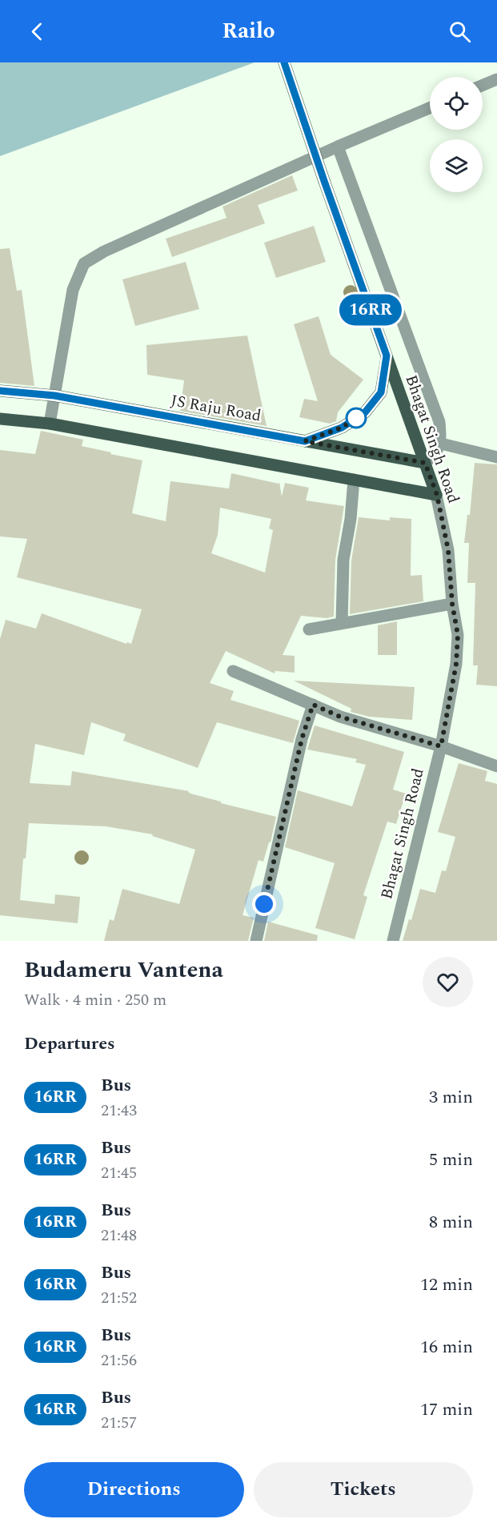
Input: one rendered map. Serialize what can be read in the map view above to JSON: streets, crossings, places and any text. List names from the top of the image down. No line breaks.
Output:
{"streets":{"main road":["JS Raju Road","Bhagat Singh Road"]},"crossings":[["JS Raju Road","Bhagat Singh Road"]],"lines":["bus line 16RR"],"page":{"header":"Railo","on_map":"16RR","heading":[["Budameru Vantena","Walk · 4 min · 250 m"],"Departures"],"list":[{"mark":"16RR","name":"Bus","note":"21:43","value":"3 min"},{"mark":"16RR","name":"Bus","note":"21:45","value":"5 min"},{"mark":"16RR","name":"Bus","note":"21:48","value":"8 min"},{"mark":"16RR","name":"Bus","note":"21:52","value":"12 min"},{"mark":"16RR","name":"Bus","note":"21:56","value":"16 min"},{"mark":"16RR","name":"Bus","note":"21:57","value":"17 min"}],"buttons":["Directions","Tickets"]}}
